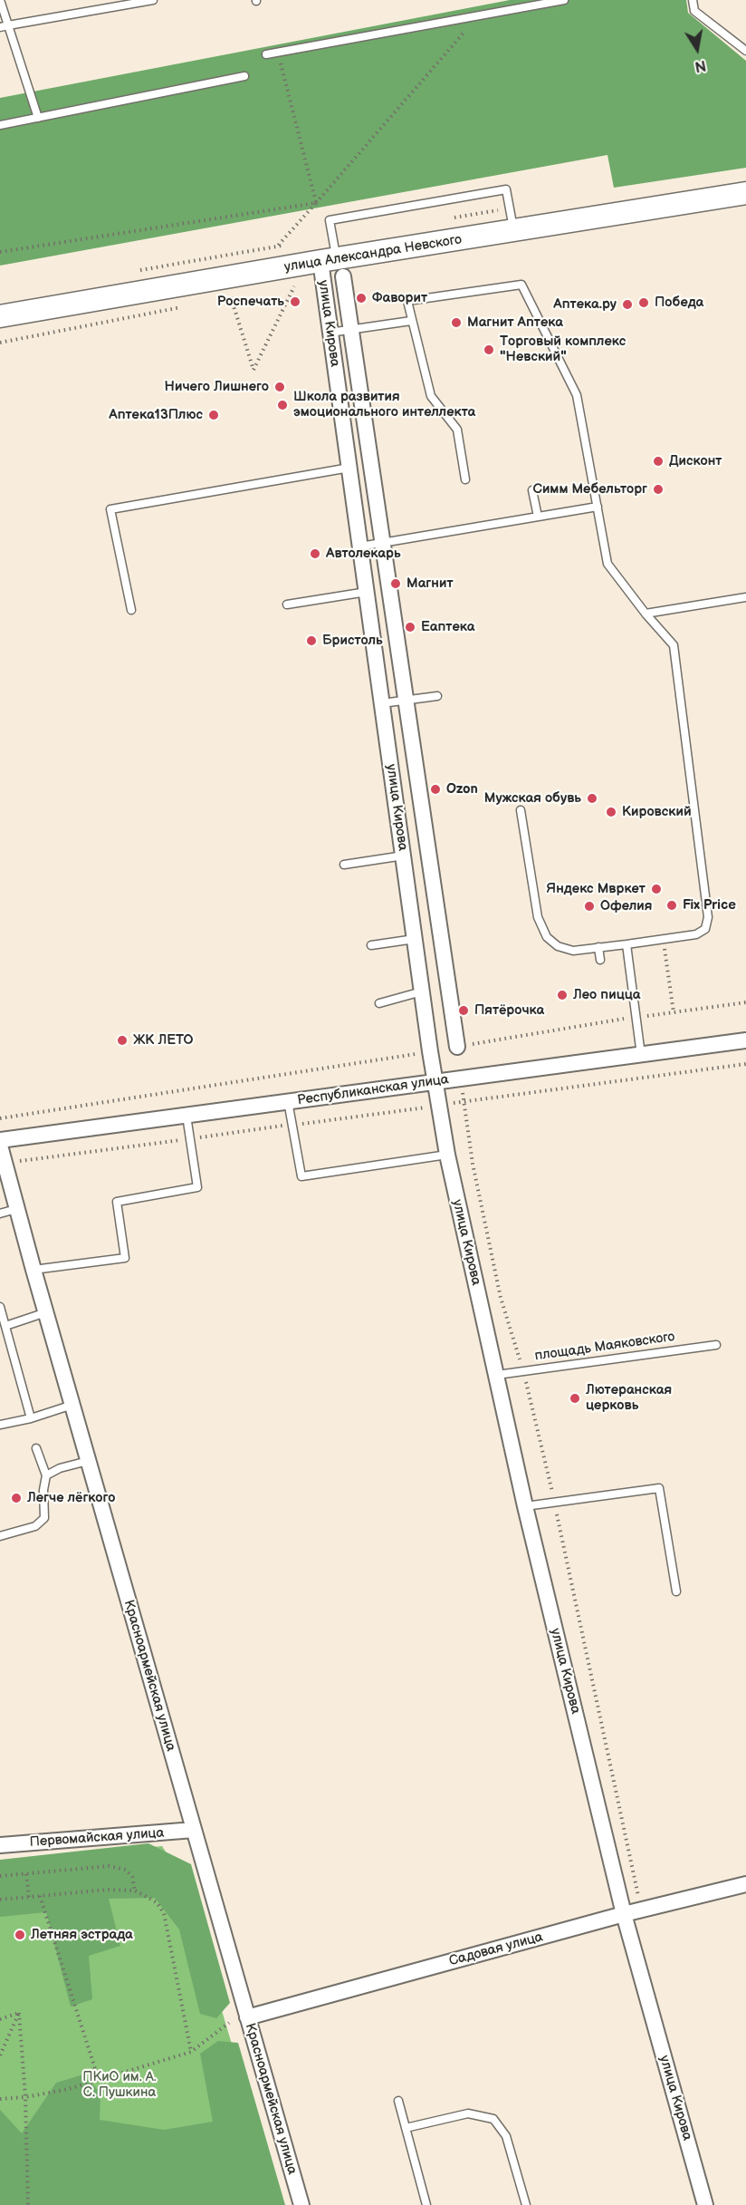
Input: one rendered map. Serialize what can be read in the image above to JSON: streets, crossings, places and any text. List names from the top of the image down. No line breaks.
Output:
{"streets":{"main road":["улица Александра Невского"],"street":["улица Кирова","Республиканская улица","Красноармейская улица","Первомайская улица","Садовая улица"],"lane":["площадь Маяковского"]},"crossings":[["улица Александра Невского","улица Кирова"],["улица Кирова","Республиканская улица"],["улица Кирова","площадь Маяковского"],["улица Кирова","Садовая улица"],["Красноармейская улица","Первомайская улица"],["Красноармейская улица","Садовая улица"]],"parks":["ПКиО им. А. С. Пушкина"],"places":["Фаворит","Роспечать","Победа","Аптека.ру","Магнит Аптека","Торговый комплекс \"Невский\"","Ничего Лишнего","Школа развития эмоционального интеллекта","Аптека13Плюс","Дисконт","Симм Мебельторг","Автолекарь","Магнит","Еаптека","Бристоль","Ozon","Мужская обувь","Кировский","Яндекс Мвркет","Fix Price","Офелия","Лео пицца","Пятёрочка","ЖК ЛЕТО","Лютеранская церковь","Легче лёгкого","Летняя эстрада"],"north":"bottom"}
